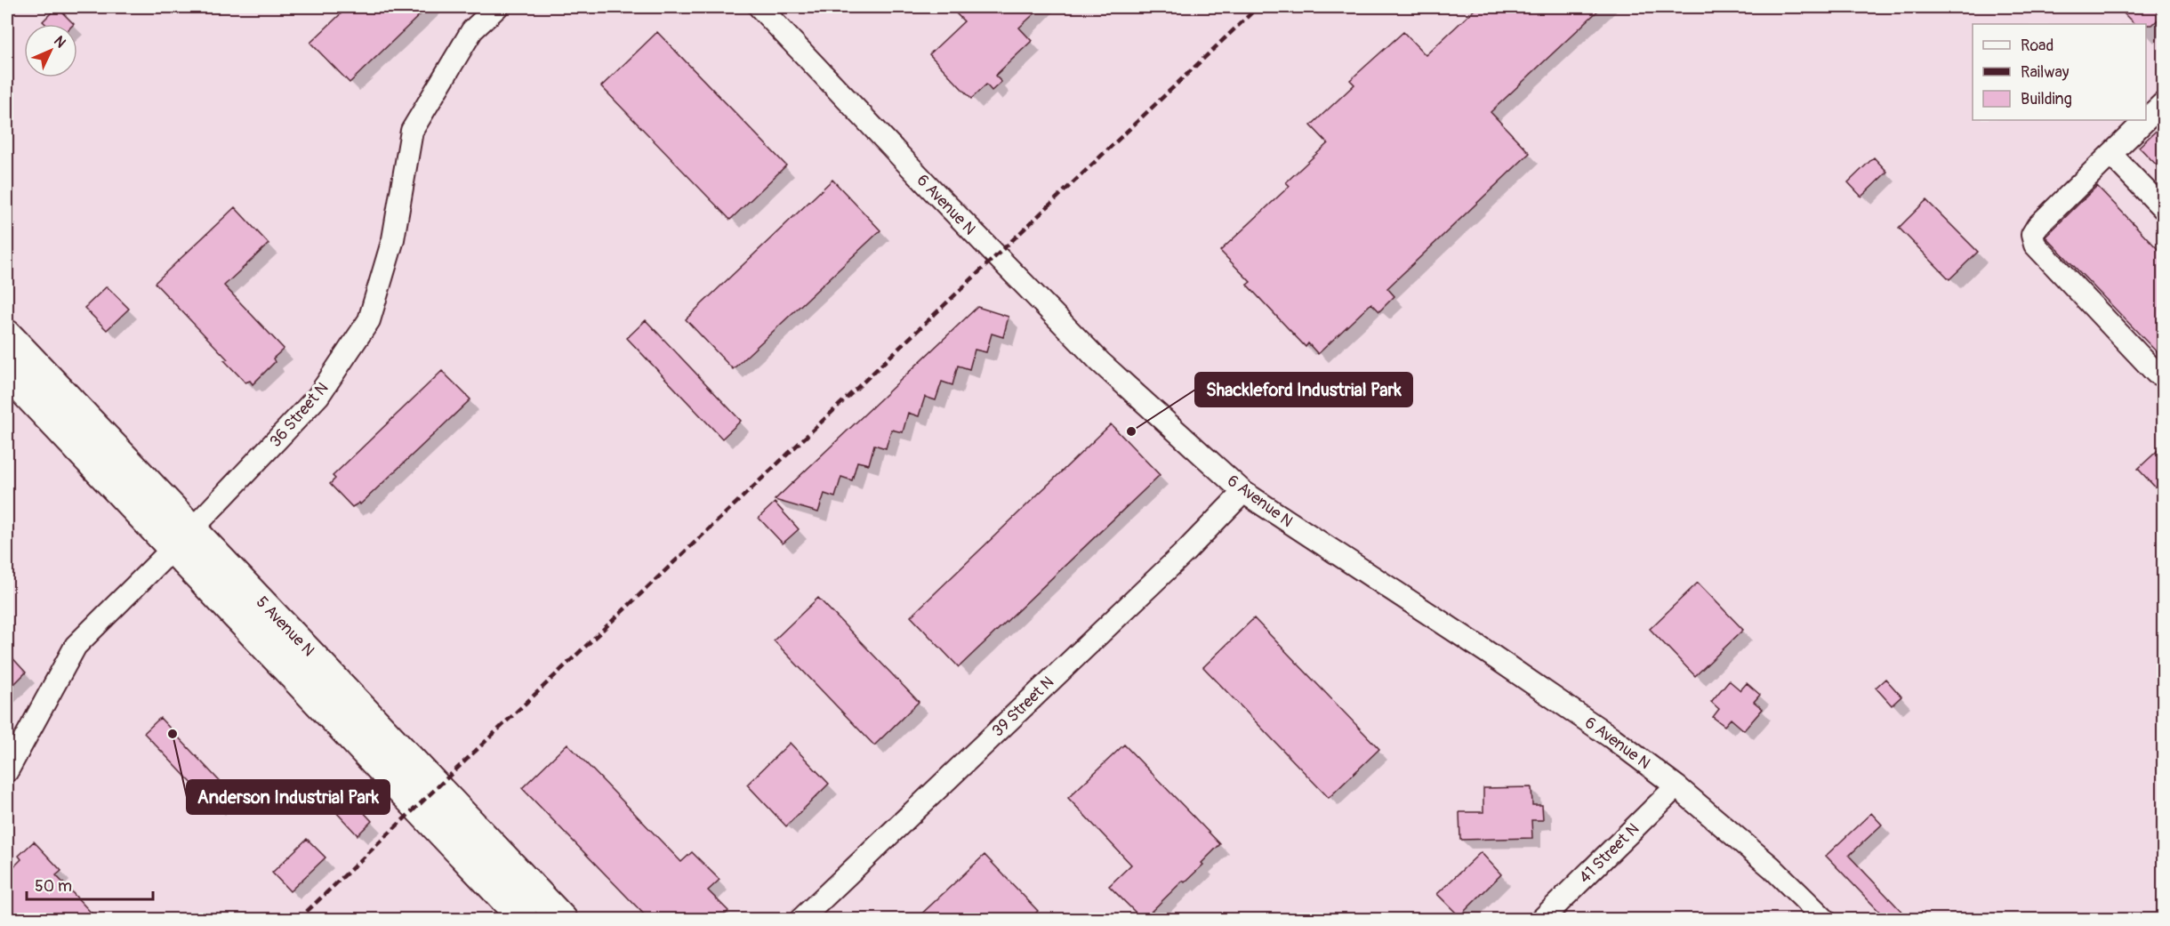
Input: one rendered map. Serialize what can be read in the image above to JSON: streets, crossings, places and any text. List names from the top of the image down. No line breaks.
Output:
{"streets":{"main road":["5 Avenue N"],"street":["6 Avenue N","36 Street N","39 Street N","41 Street N"]},"crossings":[["6 Avenue N","39 Street N"],["6 Avenue N","41 Street N"],["36 Street N","5 Avenue N"]],"places":["Shackleford Industrial Park","Anderson Industrial Park"],"legend":["Road","Railway","Building"],"scale_bar":"50 m","north":"top right"}
